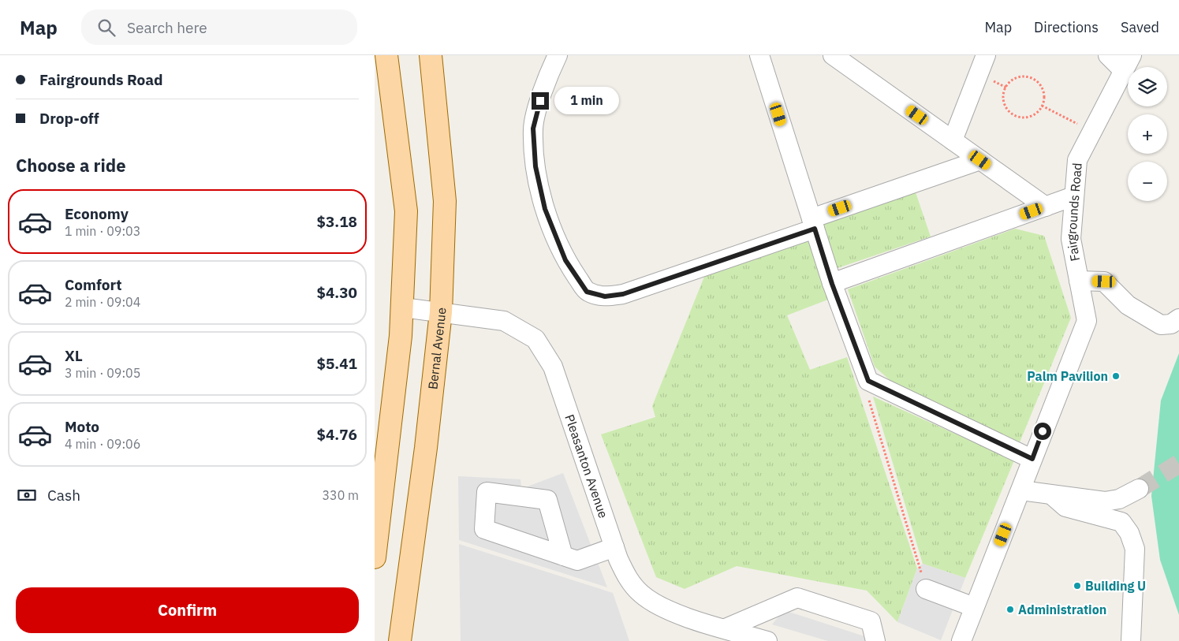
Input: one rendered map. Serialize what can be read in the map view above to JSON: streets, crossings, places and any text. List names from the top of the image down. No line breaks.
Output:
{"streets":{"main road":["Bernal Avenue"],"street":["Fairgrounds Road","Pleasanton Avenue"]},"crossings":[["Bernal Avenue","Pleasanton Avenue"]],"places":["Palm Pavilion","Building U","Administration"],"page":{"header":"Map","search":"Search here","nav":["Map","Directions","Saved"],"banner":["Fairgrounds Road","Drop-off"],"map_buttons":["+","−"],"bubble":"1 min","heading":"Choose a ride","list":[{"name":"Economy","note":"1 min · 09:03","value":"$3.18"},{"name":"Comfort","note":"2 min · 09:04","value":"$4.30"},{"name":"XL","note":"3 min · 09:05","value":"$5.41"},{"name":"Moto","note":"4 min · 09:06","value":"$4.76"}],"pay":["Cash","330 m"],"buttons":"Confirm"}}
